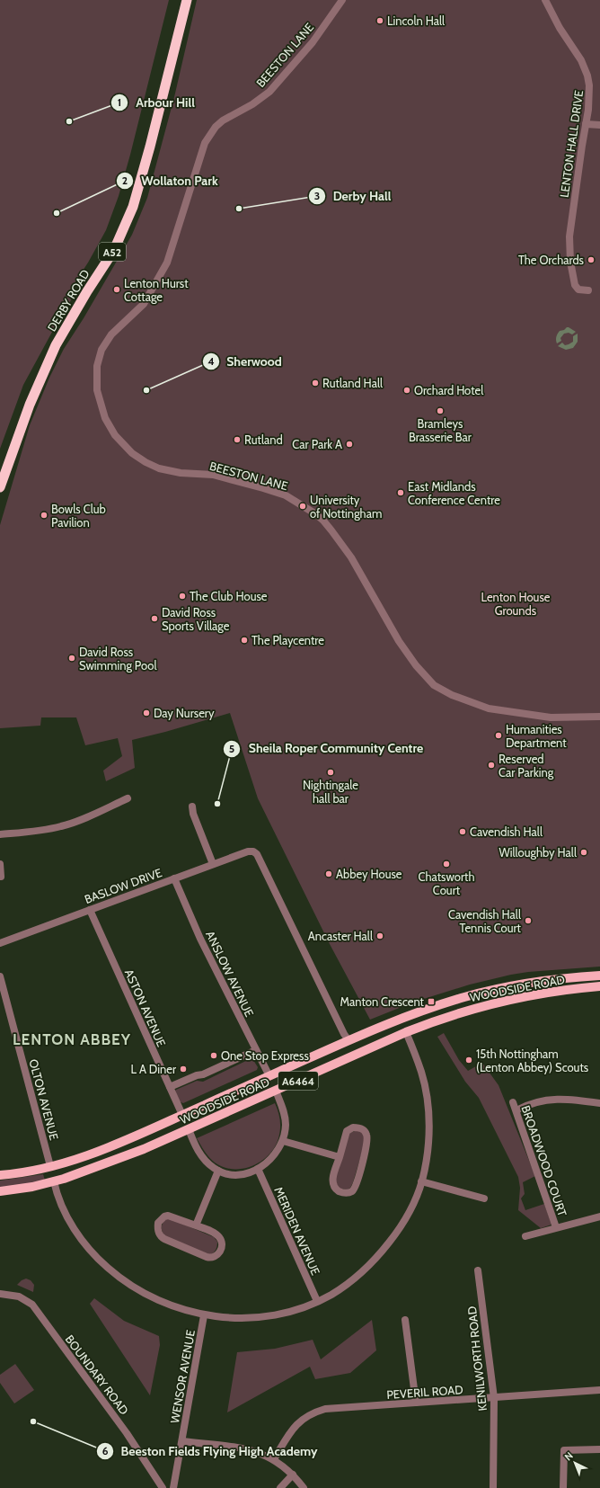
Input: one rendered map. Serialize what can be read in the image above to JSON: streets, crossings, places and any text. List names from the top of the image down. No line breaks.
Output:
{"streets":{"highway":["A52","DERBY ROAD"],"main road":["WOODSIDE ROAD","A6464"],"street":["BEESTON LANE","LENTON HALL DRIVE","BASLOW DRIVE","ANSLOW AVENUE","ASTON AVENUE","OLTON AVENUE","BROADWOOD COURT","MERIDEN AVENUE","KENILWORTH ROAD","BOUNDARY ROAD","WENSOR AVENUE","PEVERIL ROAD"]},"crossings":[["BASLOW DRIVE","ANSLOW AVENUE"],["BASLOW DRIVE","WOODSIDE ROAD"],["BASLOW DRIVE","ASTON AVENUE"],["ANSLOW AVENUE","WOODSIDE ROAD"],["WOODSIDE ROAD","ASTON AVENUE"],["WOODSIDE ROAD","OLTON AVENUE"],["KENILWORTH ROAD","PEVERIL ROAD"]],"districts":["LENTON ABBEY"],"parks":["Lenton House Grounds"],"places":{"other":["Lincoln Hall","Arbour Hill","Derby Hall","Wollaton Park","The Orchards","Lenton Hurst Cottage","Rutland Hall","Sherwood","Orchard Hotel","Bramleys Brasserie Bar","Rutland","Car Park A","East Midlands Conference Centre","University of Nottingham","Bowls Club Pavilion","The Club House","David Ross Sports Village","The Playcentre","David Ross Swimming Pool","Day Nursery","Humanities Department","Reserved Car Parking","Nightingale hall bar","Sheila Roper Community Centre","Cavendish Hall","Willoughby Hall","Chatsworth Court","Abbey House","Cavendish Hall Tennis Court","Ancaster Hall","One Stop Express","15th Nottingham (Lenton Abbey) Scouts","L A Diner","Beeston Fields Flying High Academy"],"transit":["Manton Crescent"]},"north":"top left"}
